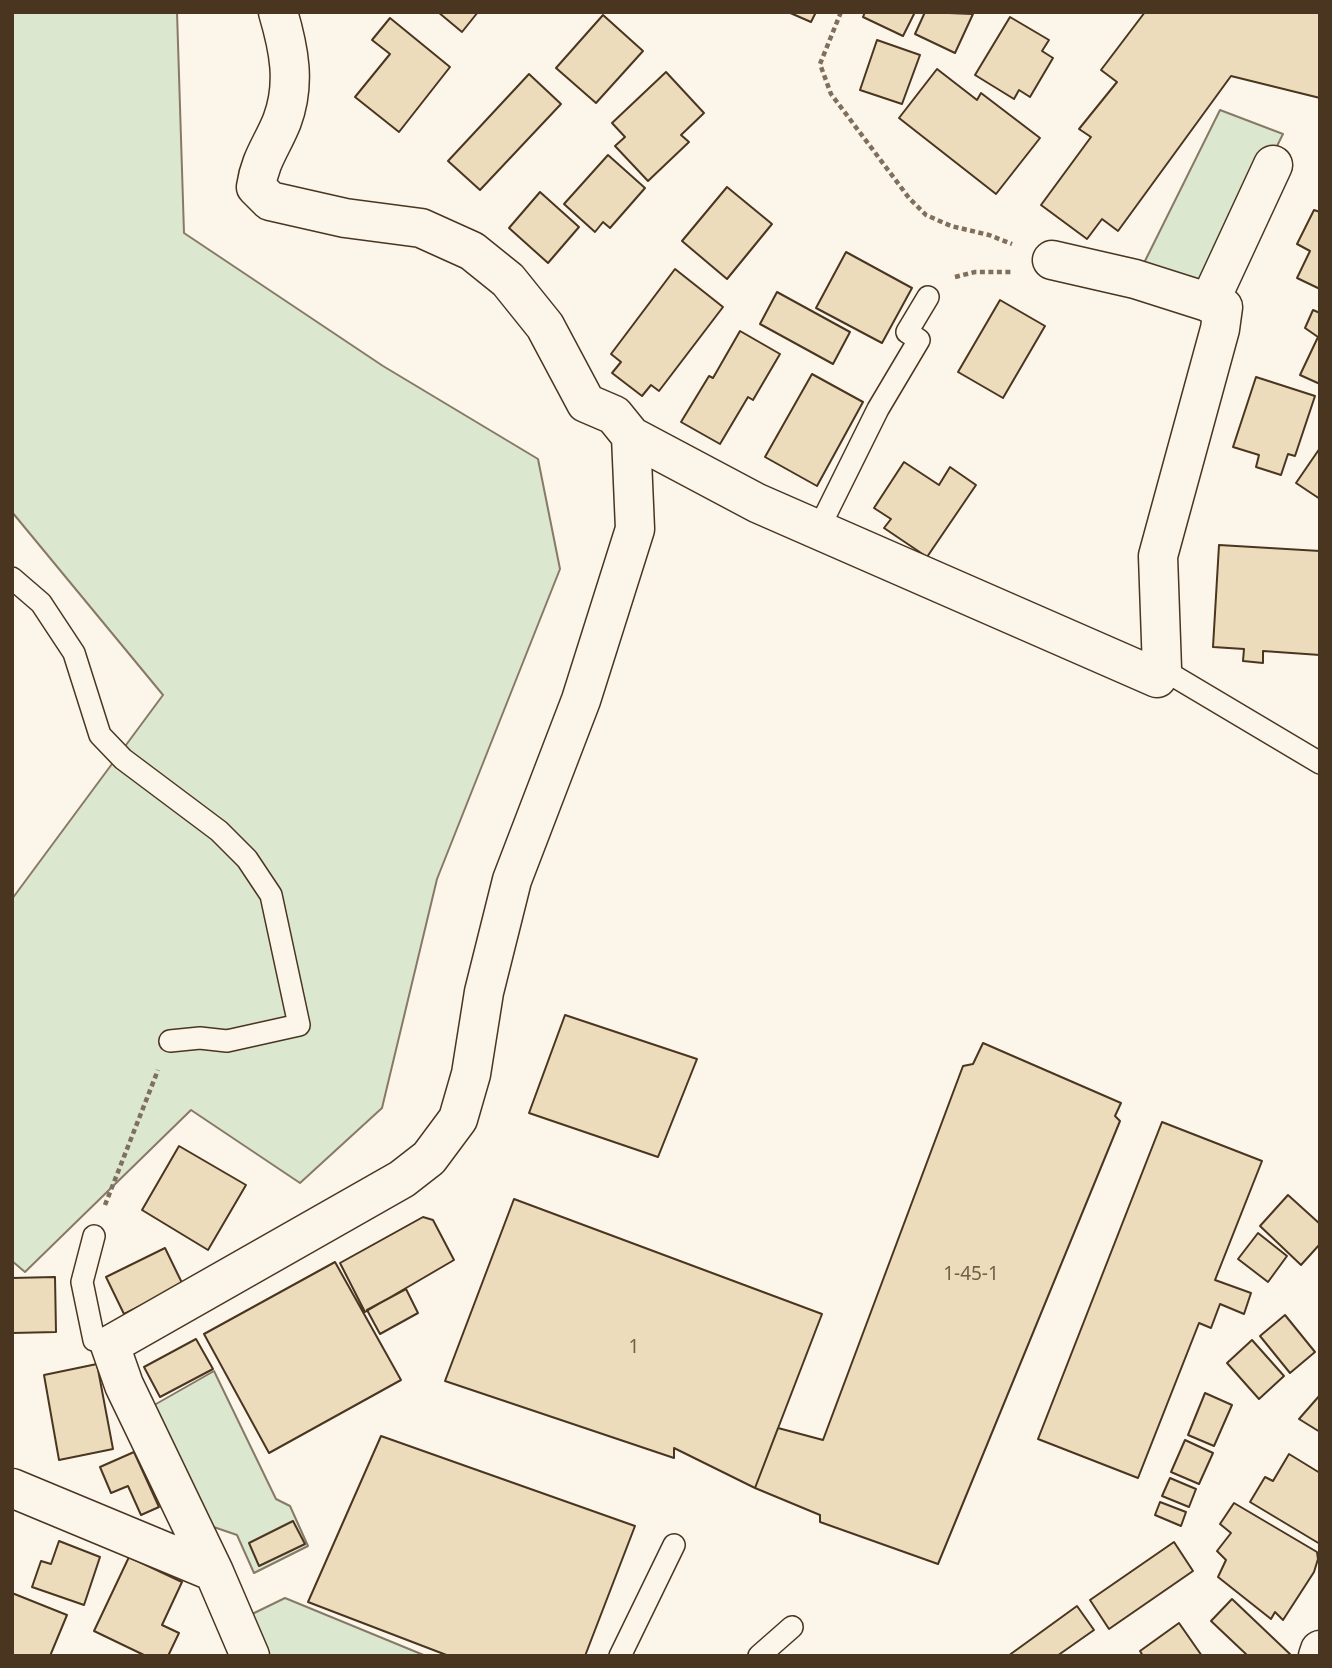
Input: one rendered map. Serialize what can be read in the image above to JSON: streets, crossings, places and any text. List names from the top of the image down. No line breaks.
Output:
{"house_numbers":["1-45-1","1"]}
